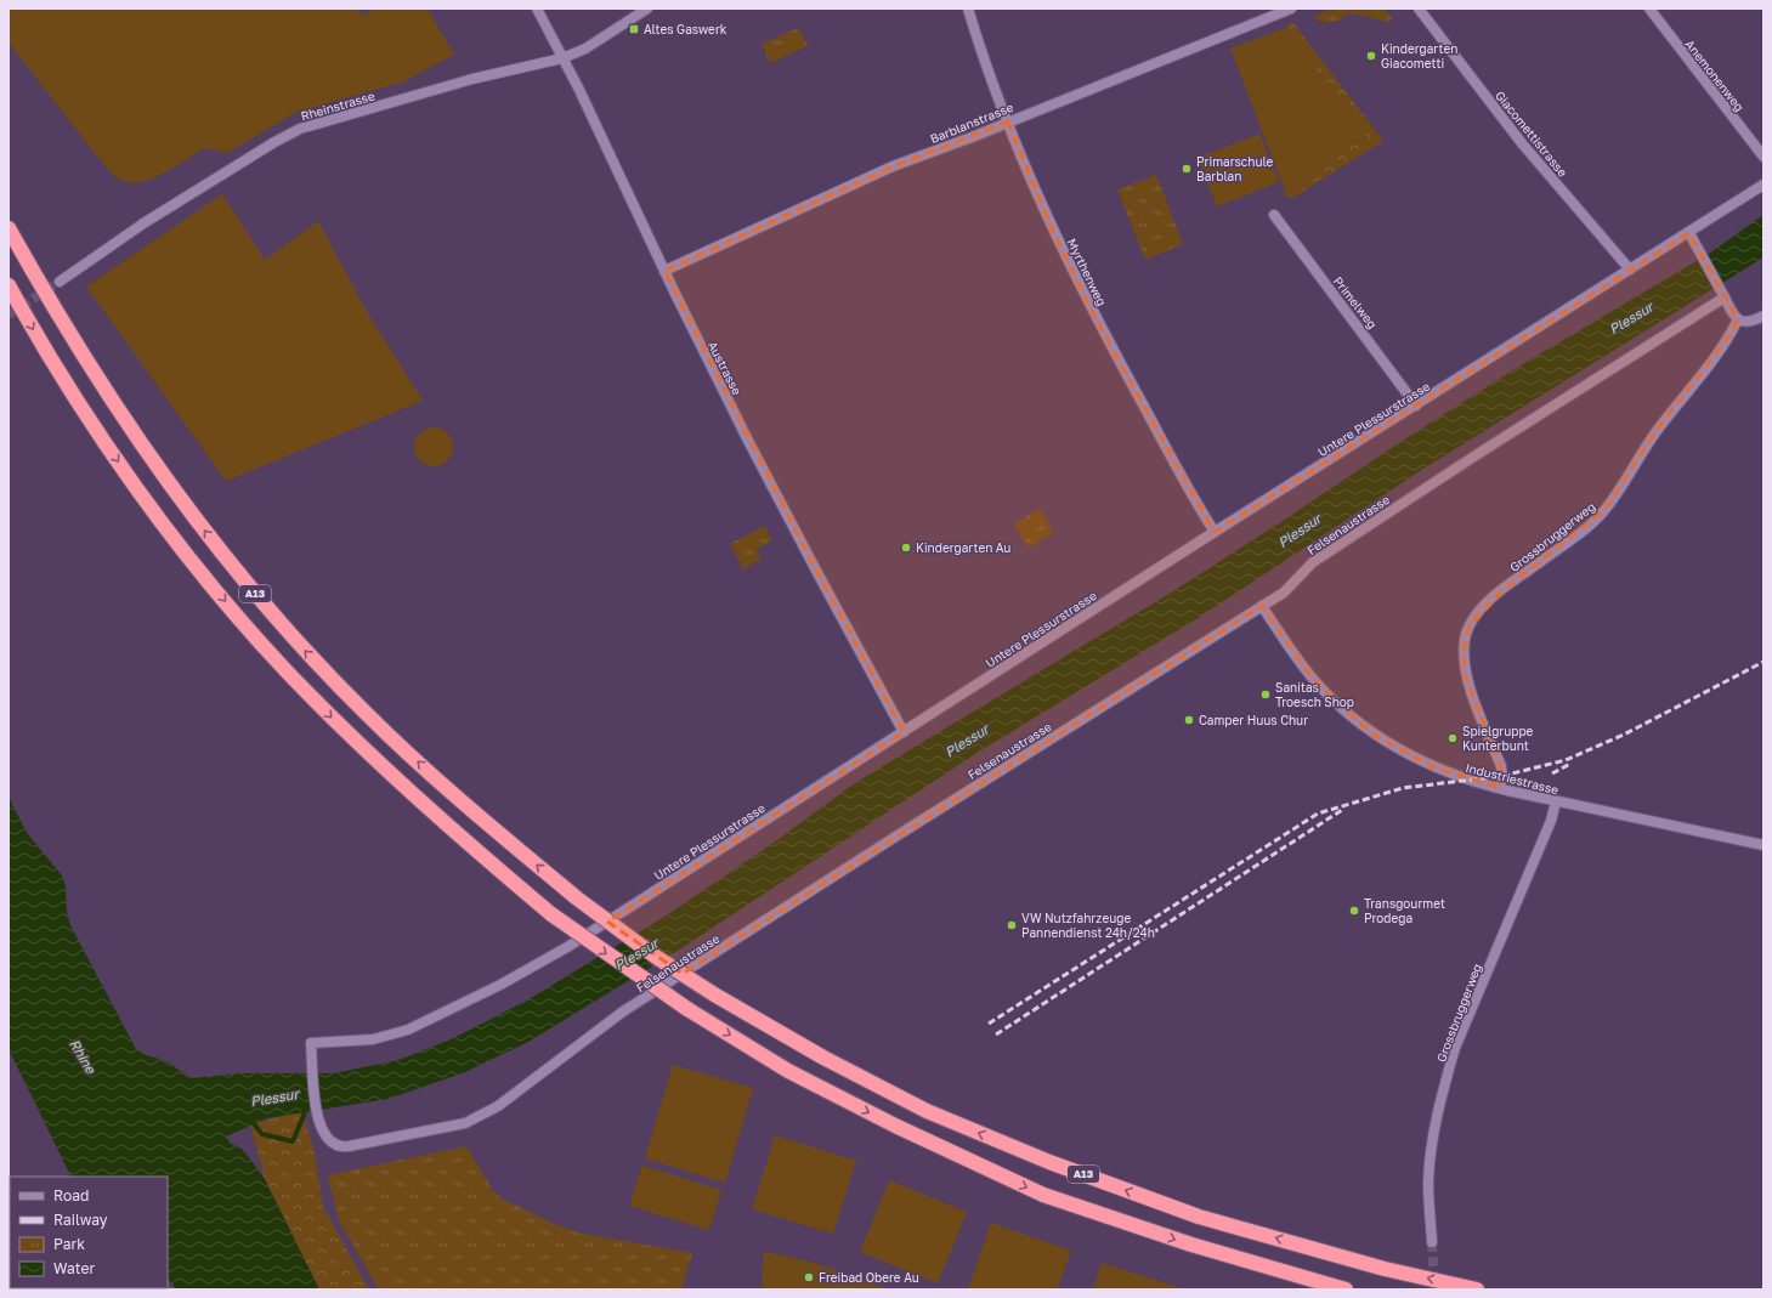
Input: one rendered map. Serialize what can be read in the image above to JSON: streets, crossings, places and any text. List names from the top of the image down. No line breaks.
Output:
{"streets":{"highway":["A13"],"street":["Anemonenweg","Rheinstrasse","Barblanstrasse","Giacomettistrasse","Myrthenweg","Primelweg","Austrasse","Untere Plessurstrasse","Felsenaustrasse","Grossbruggerweg","Industriestrasse"]},"crossings":[["Rheinstrasse","Austrasse"],["Barblanstrasse","Myrthenweg"],["Barblanstrasse","Austrasse"],["Giacomettistrasse","Untere Plessurstrasse"],["Myrthenweg","Untere Plessurstrasse"],["Primelweg","Untere Plessurstrasse"],["Austrasse","Untere Plessurstrasse"],["Untere Plessurstrasse","Felsenaustrasse"],["Felsenaustrasse","Industriestrasse"],["Grossbruggerweg","Industriestrasse"]],"water":["Plessur","Rhine"],"places":{"transit":["Altes Gaswerk"],"other":["Kindergarten Giacometti","Primarschule Barblan","Kindergarten Au","Sanitas Troesch Shop","Camper Huus Chur","Spielgruppe Kunterbunt","Transgourmet Prodega","VW Nutzfahrzeuge Pannendienst 24h/24h","Freibad Obere Au"]},"legend":["Road","Railway","Park","Water"]}
